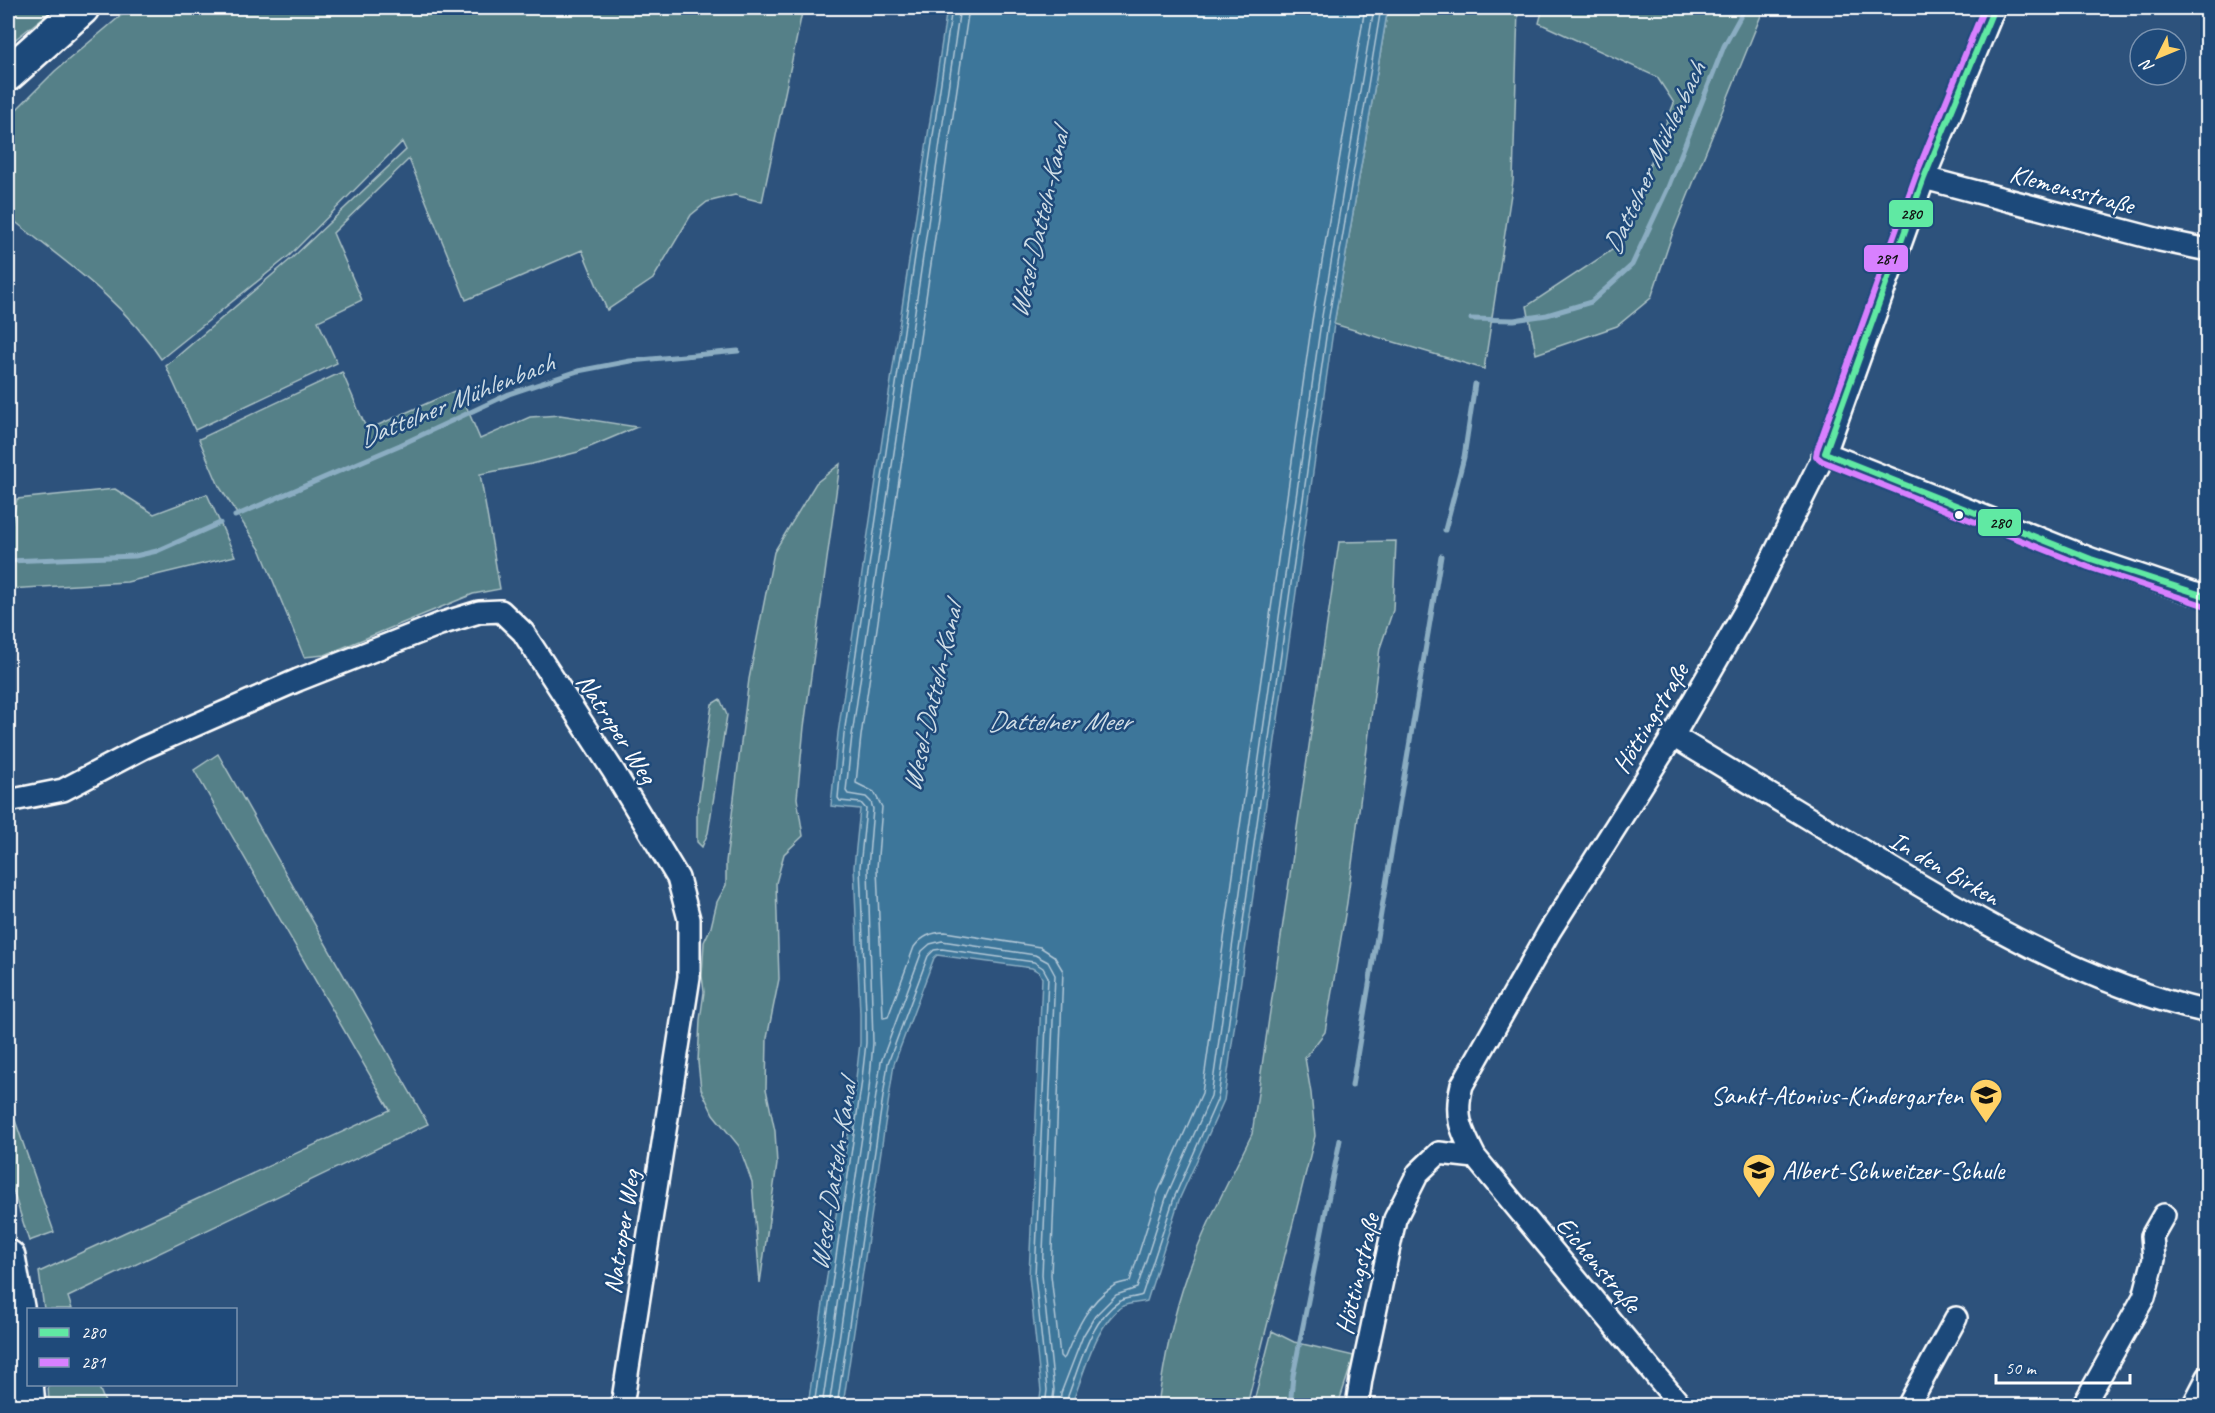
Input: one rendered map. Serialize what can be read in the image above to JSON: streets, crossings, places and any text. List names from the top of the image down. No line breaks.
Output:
{"streets":{"street":["Klemensstraße","Höttingstraße","Natroper Weg","In den Birken","Eichenstraße"]},"crossings":[["Klemensstraße","Höttingstraße"],["Höttingstraße","In den Birken"],["Höttingstraße","Eichenstraße"]],"water":["Dattelner Mühlenbach","Wesel-Datteln-Kanal","Dattelner Meer"],"places":{"school or university":["Sankt-Atonius-Kindergarten","Albert-Schweitzer-Schule"]},"lines":["transit line 280","transit line 281"],"legend":["280","281"],"scale_bar":"50 m","north":"bottom left"}
